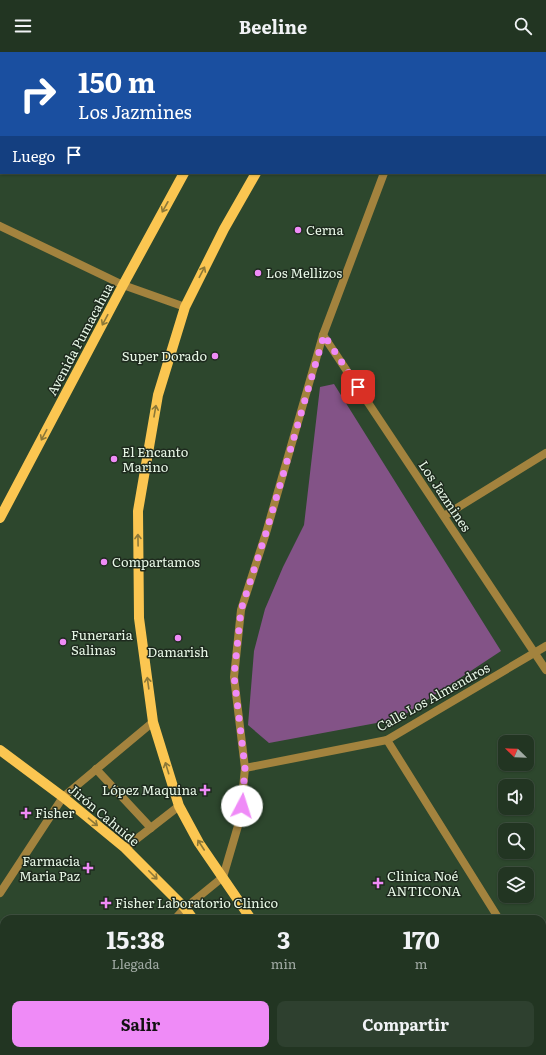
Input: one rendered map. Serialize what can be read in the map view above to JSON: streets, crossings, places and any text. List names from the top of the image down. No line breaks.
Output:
{"streets":{"main road":["Avenida Pumacahua","Jirón Cahuide"],"street":["Los Jazmines","Calle Los Almendros"]},"crossings":[["Los Jazmines","Calle Los Almendros"]],"places":{"other":["Cerna","Los Mellizos","Super Dorado","El Encanto Marino","Compartamos","Damarish","Funeraria Salinas"],"health":["López Maquina","Fisher","Farmacia Maria Paz","Clinica Noé ANTICONA","Fisher Laboratorio Clinico"]},"north":"top left","page":{"header":"Beeline","turn":["150 m","Los Jazmines"],"then":"Luego","eta":["15:38","Llegada","3","min","170","m"],"buttons":["Salir","Compartir"]}}
